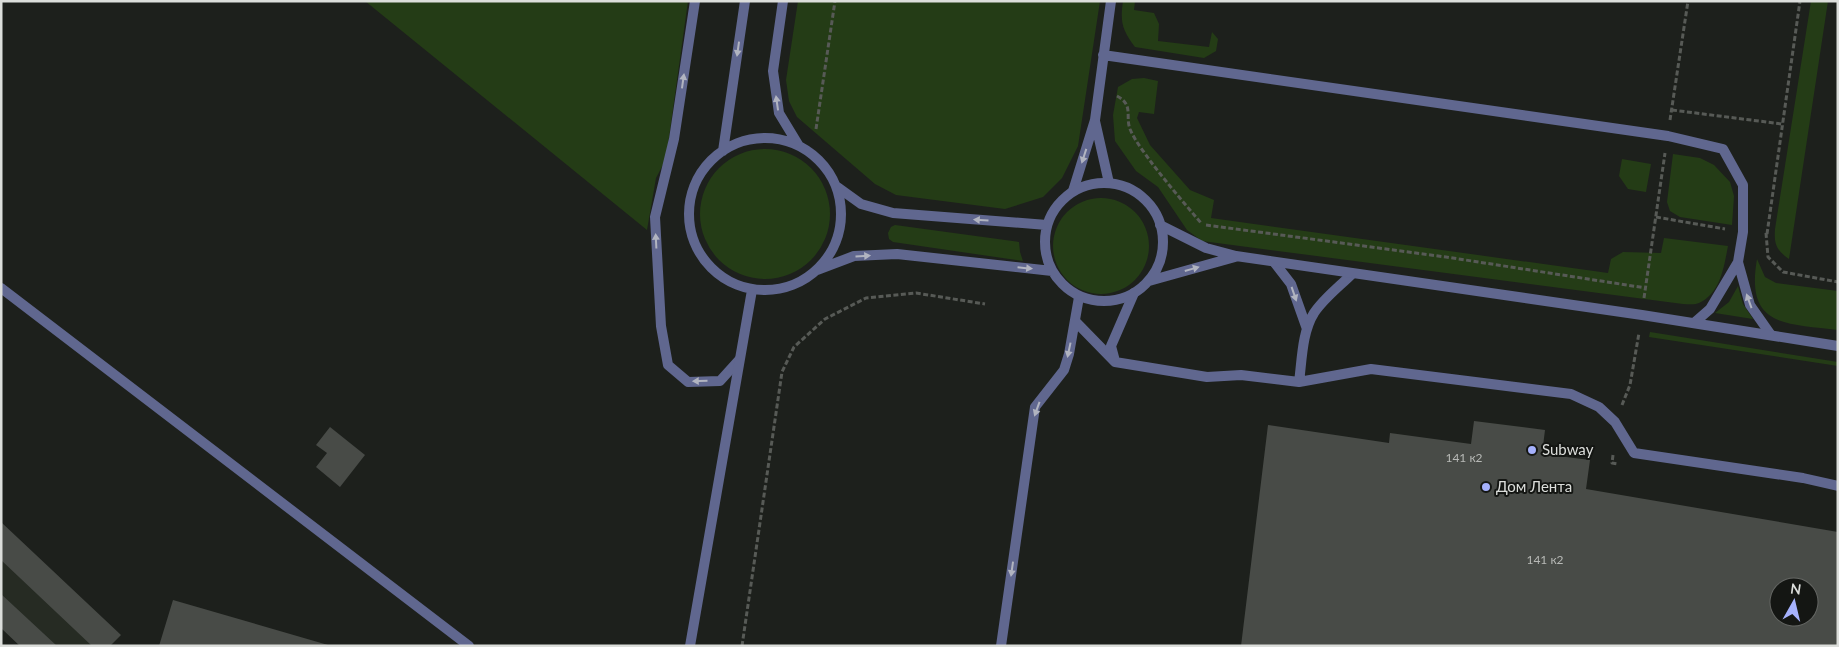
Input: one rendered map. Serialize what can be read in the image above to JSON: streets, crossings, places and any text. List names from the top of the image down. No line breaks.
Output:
{"places":["Subway","Дом Лента"],"house_numbers":["141 к2","141 к2"],"north":"top"}
